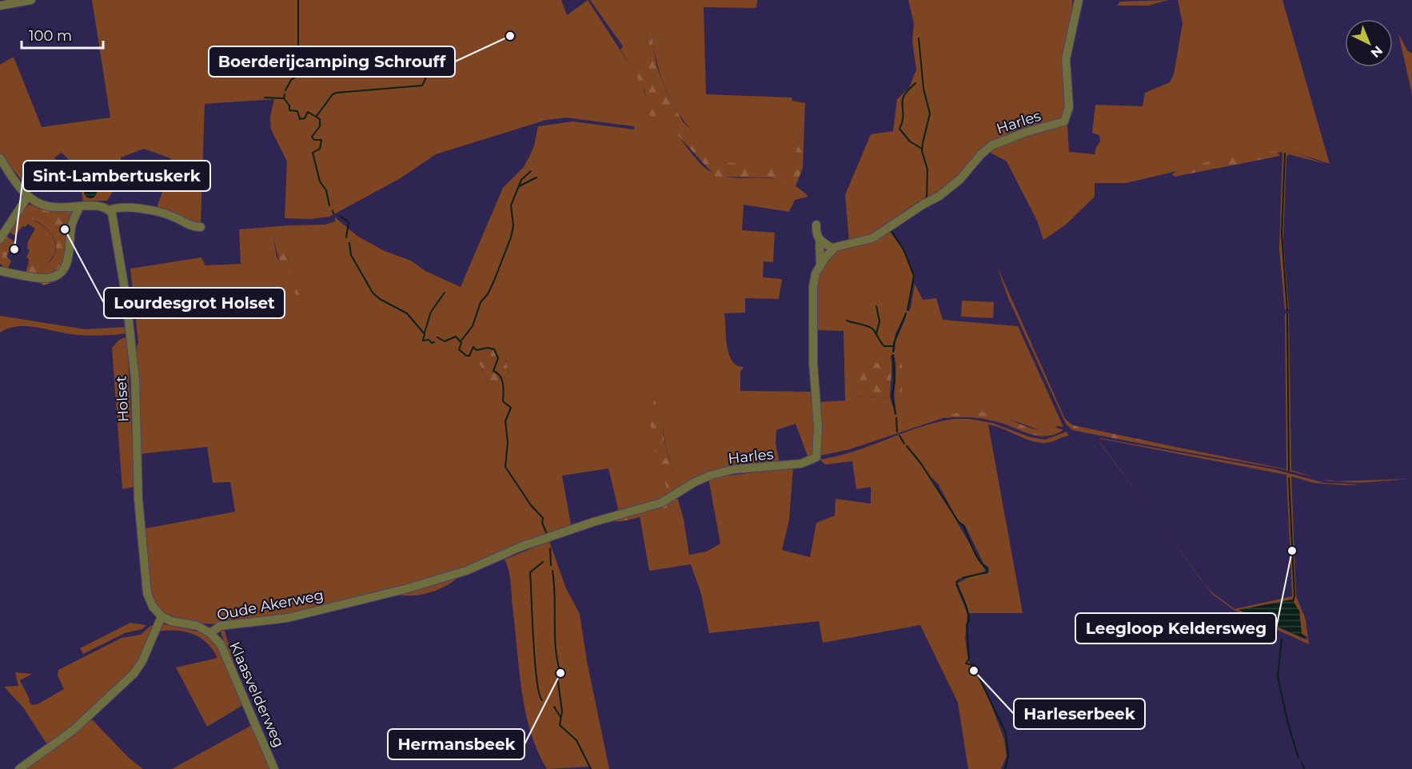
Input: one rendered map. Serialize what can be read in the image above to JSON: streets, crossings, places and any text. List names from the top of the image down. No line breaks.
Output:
{"streets":{"street":["Harles","Holset","Oude Akerweg","Klaasvelderweg"]},"crossings":[["Harles","Oude Akerweg"],["Holset","Oude Akerweg"],["Oude Akerweg","Klaasvelderweg"]],"places":["Boerderijcamping Schrouff","Lourdesgrot Holset","Sint-Lambertuskerk","Leegloop Keldersweg","Harleserbeek","Hermansbeek"],"scale_bar":"100 m","north":"bottom right"}
